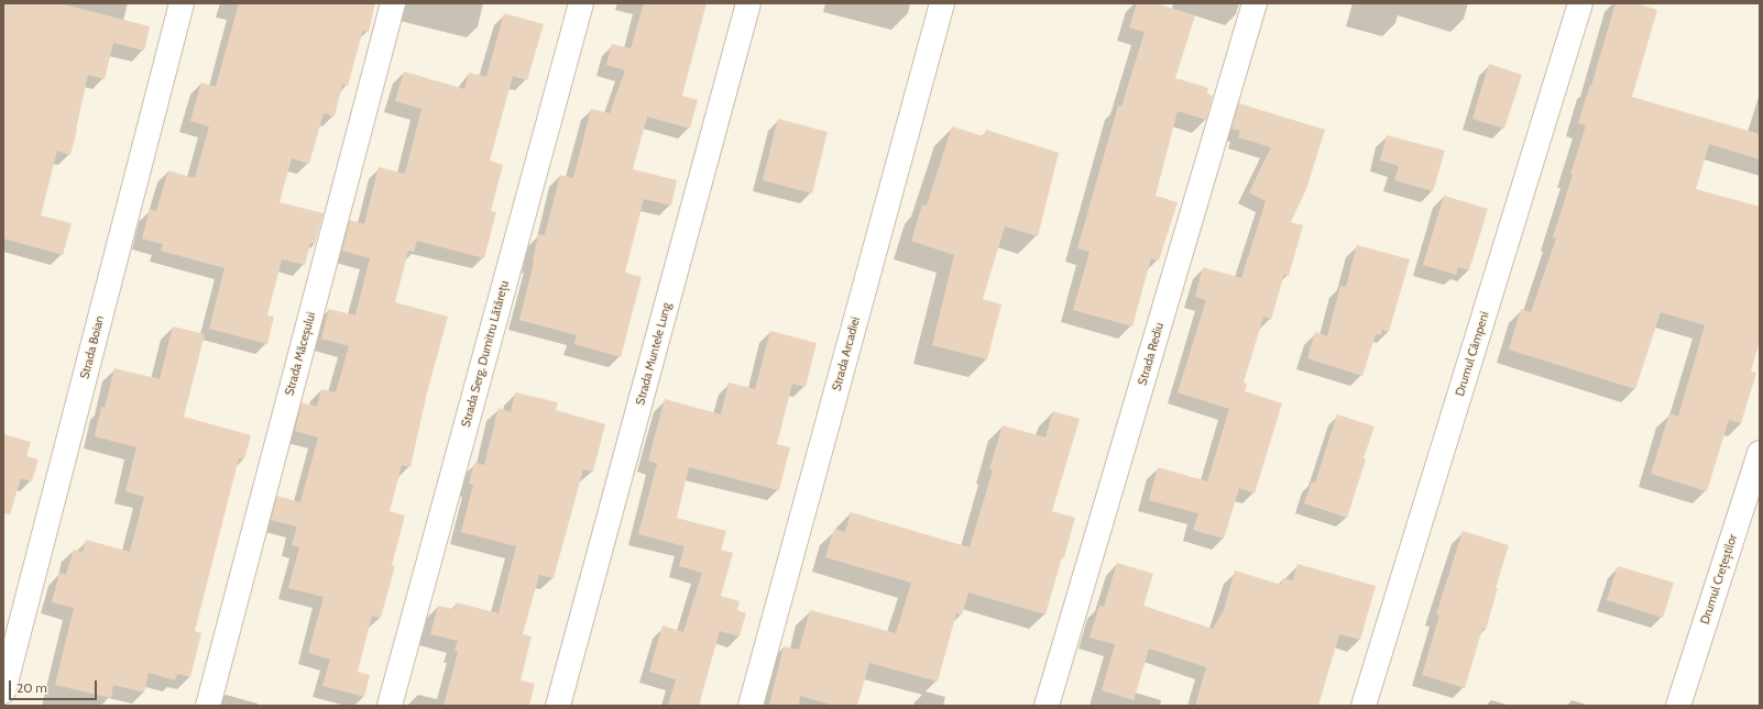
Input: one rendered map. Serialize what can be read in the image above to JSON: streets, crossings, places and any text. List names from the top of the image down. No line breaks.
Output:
{"streets":{"street":["Strada Boian","Strada Măceșului","Strada Serg. Dumitru Lătărețu","Strada Muntele Lung","Strada Arcadiei","Strada Rediu","Drumul Câmpeni","Drumul Crețeștilor"]},"scale_bar":"20 m"}
